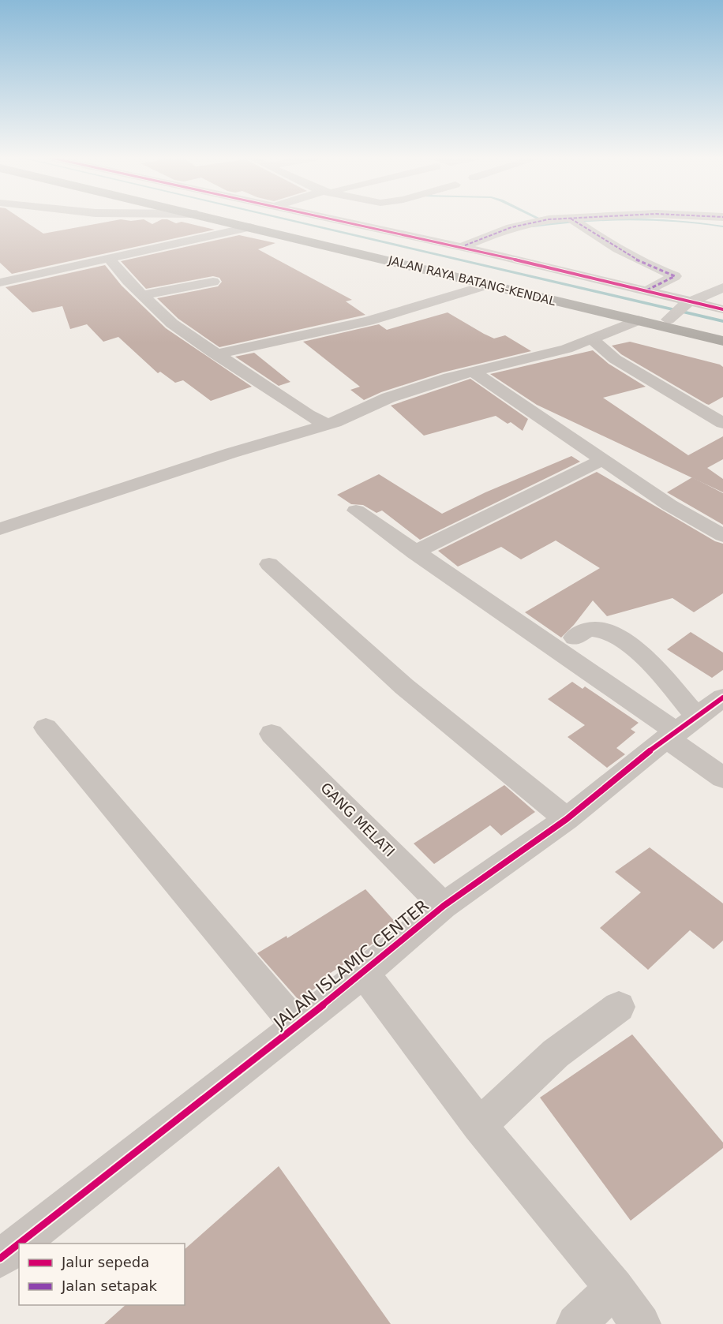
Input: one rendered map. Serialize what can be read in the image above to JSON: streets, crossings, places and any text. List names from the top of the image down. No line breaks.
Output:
{"streets":{"highway":["JALAN RAYA BATANG-KENDAL"],"street":["GANG MELATI","JALAN ISLAMIC CENTER"]},"crossings":[["GANG MELATI","JALAN ISLAMIC CENTER"]],"legend":["Jalur sepeda","Jalan setapak"]}
